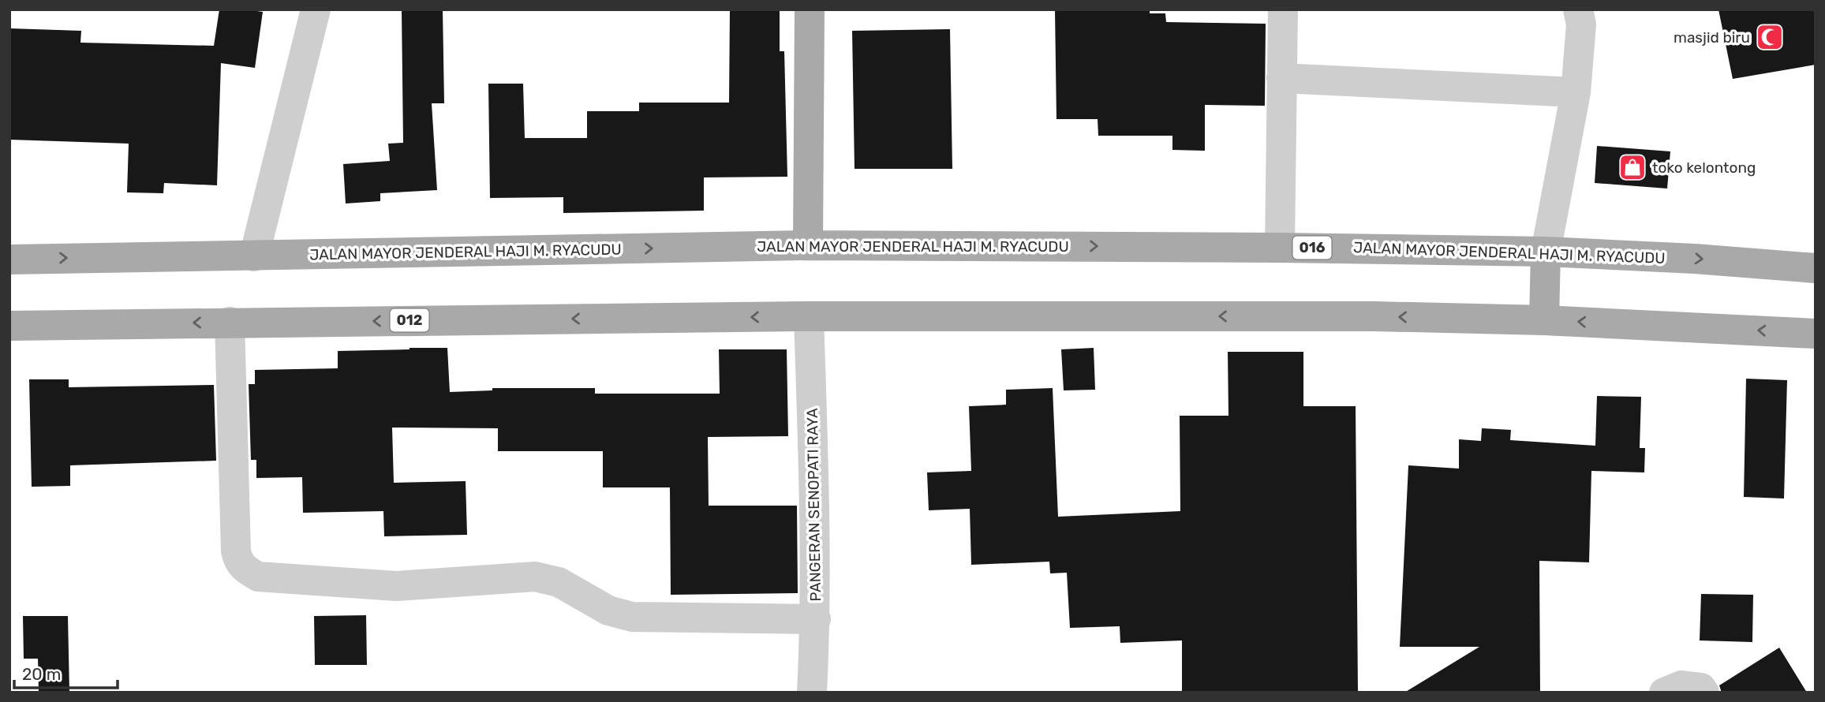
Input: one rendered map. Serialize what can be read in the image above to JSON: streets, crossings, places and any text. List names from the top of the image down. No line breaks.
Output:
{"streets":{"main road":["JALAN MAYOR JENDERAL HAJI M. RYACUDU","016","012"],"street":["PANGERAN SENOPATI RAYA"]},"crossings":[["012","PANGERAN SENOPATI RAYA"]],"places":{"mosque":["masjid biru"],"shop":["toko kelontong"]},"scale_bar":"20 m"}
